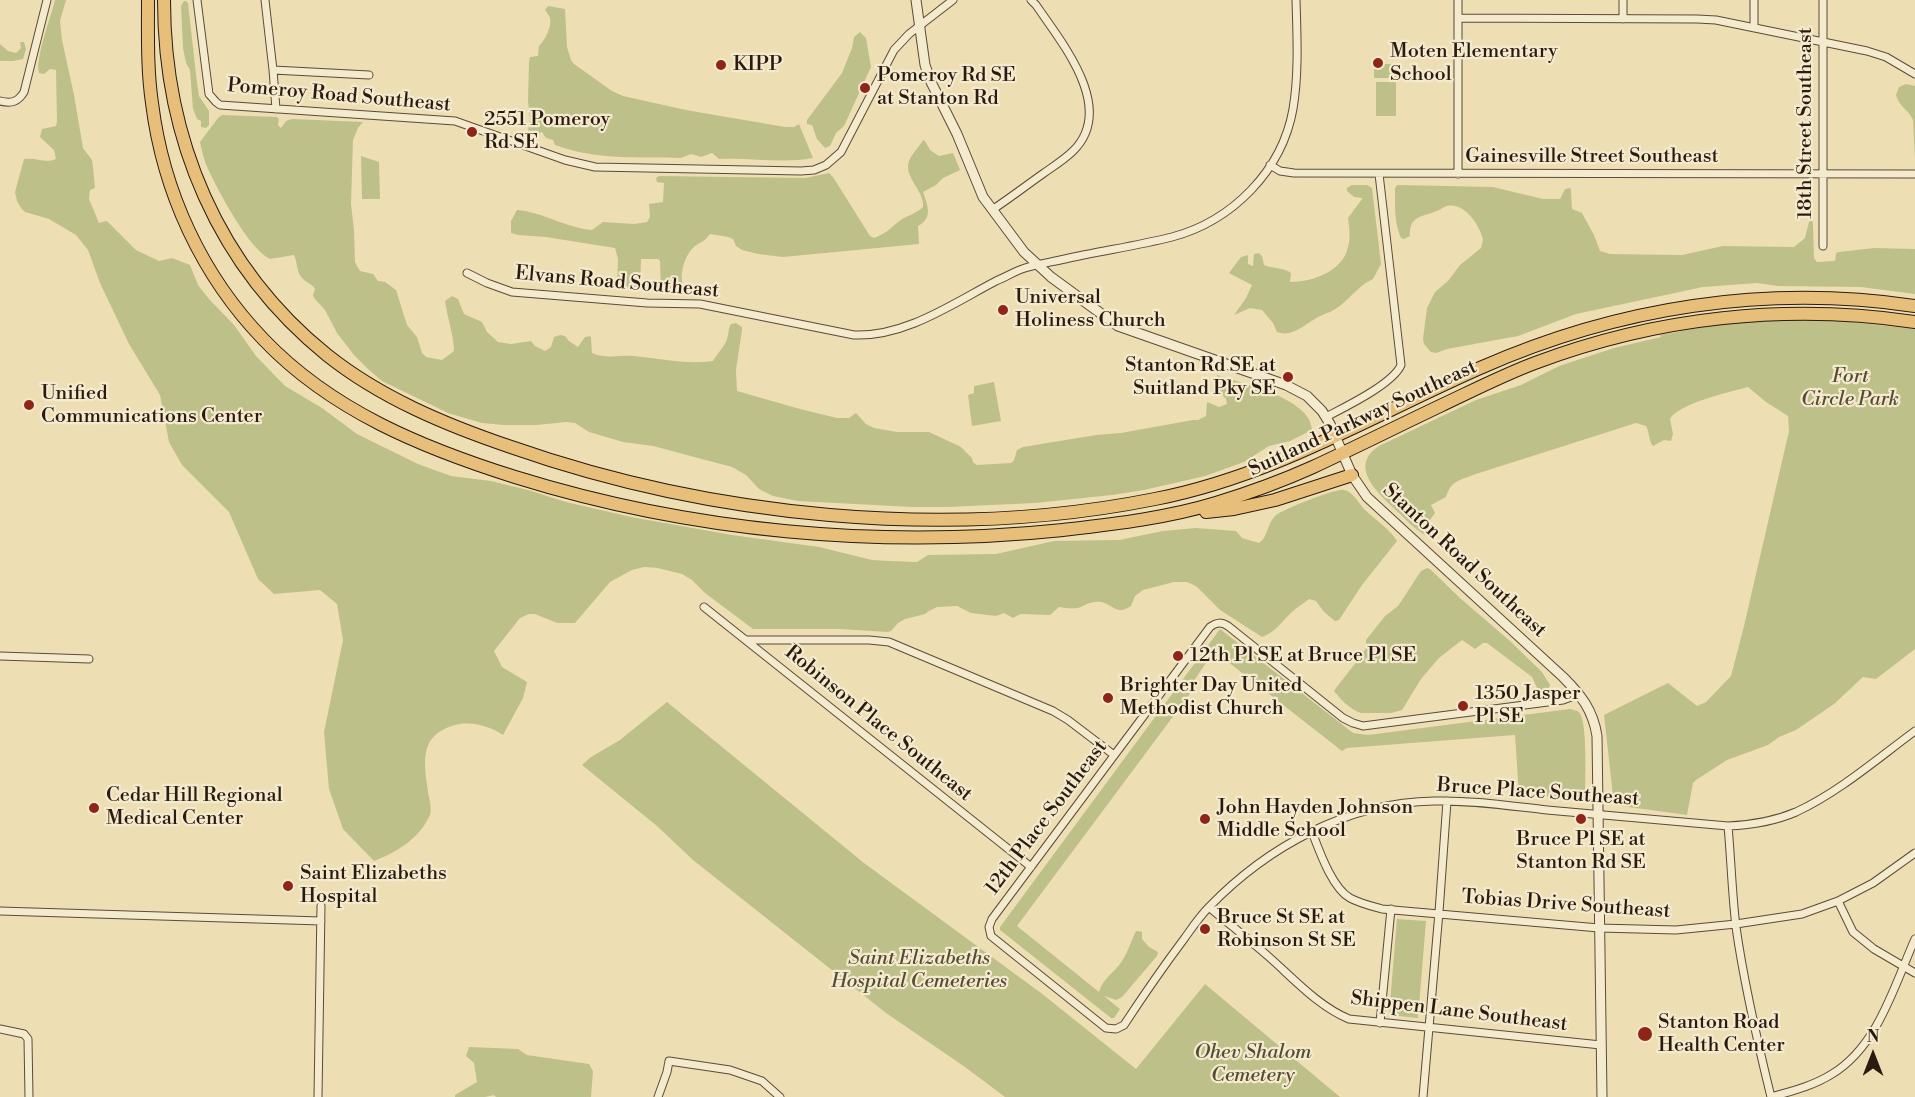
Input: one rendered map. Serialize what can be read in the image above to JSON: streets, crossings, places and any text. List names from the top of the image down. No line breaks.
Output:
{"streets":{"highway":["Suitland Parkway Southeast"],"street":["Pomeroy Road Southeast","18th Street Southeast","Gainesville Street Southeast","Elvans Road Southeast","Stanton Road Southeast","Robinson Place Southeast","Bruce Place Southeast","12th Place Southeast","Tobias Drive Southeast","Shippen Lane Southeast"]},"crossings":[["Pomeroy Road Southeast","Stanton Road Southeast"],["18th Street Southeast","Gainesville Street Southeast"],["Gainesville Street Southeast","Elvans Road Southeast"],["Elvans Road Southeast","Stanton Road Southeast"],["Suitland Parkway Southeast","Stanton Road Southeast"],["Stanton Road Southeast","Bruce Place Southeast"],["Stanton Road Southeast","12th Place Southeast"],["Stanton Road Southeast","Tobias Drive Southeast"],["Stanton Road Southeast","Shippen Lane Southeast"],["Robinson Place Southeast","12th Place Southeast"],["Bruce Place Southeast","12th Place Southeast"],["Bruce Place Southeast","Tobias Drive Southeast"],["Bruce Place Southeast","Shippen Lane Southeast"]],"parks":["Fort Circle Park","Saint Elizabeths Hospital Cemeteries","Ohev Shalom Cemetery"],"places":["Moten Elementary School","KIPP","Pomeroy Rd SE at Stanton Rd","2551 Pomeroy Rd SE","Universal Holiness Church","Stanton Rd SE at Suitland Pky SE","Unified Communications Center","12th Pl SE at Bruce Pl SE","Brighter Day United Methodist Church","1350 Jasper Pl SE","Cedar Hill Regional Medical Center","John Hayden Johnson Middle School","Bruce Pl SE at Stanton Rd SE","Saint Elizabeths Hospital","Bruce St SE at Robinson St SE","Stanton Road Health Center"],"north":"top"}
